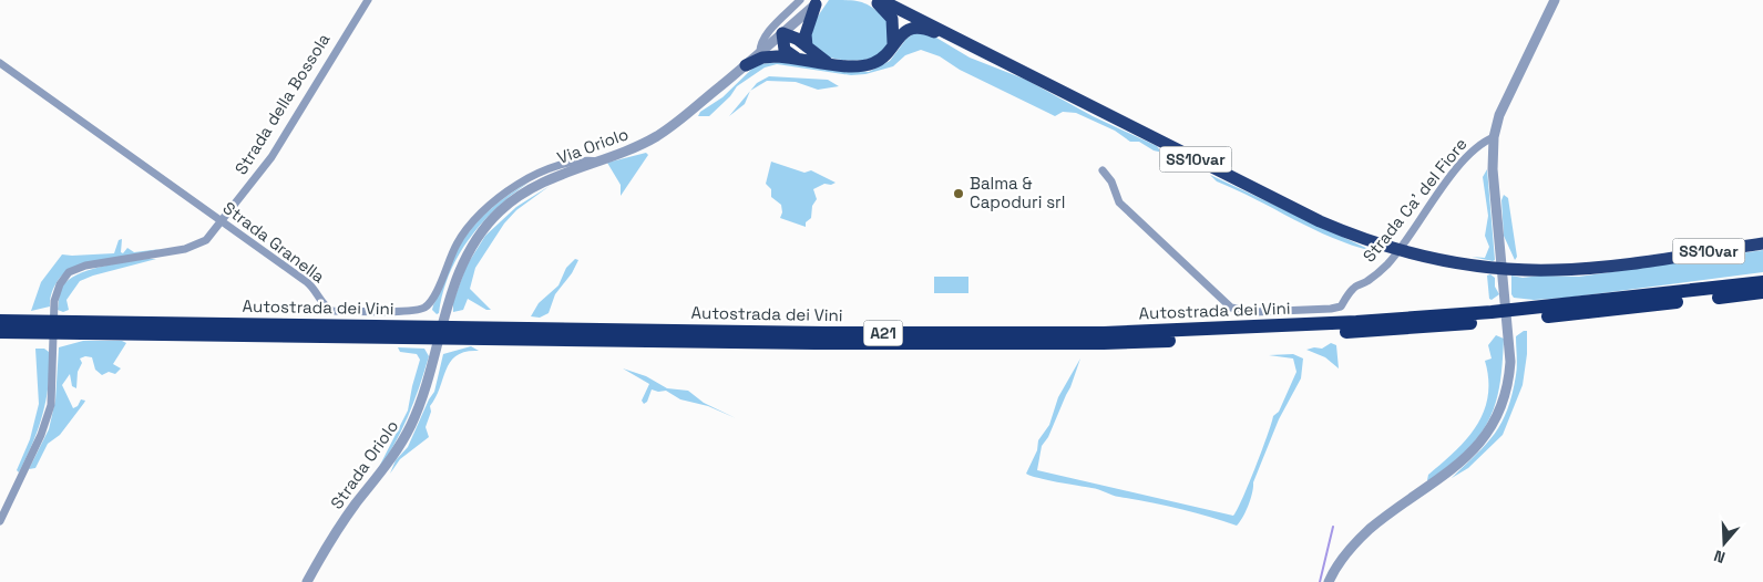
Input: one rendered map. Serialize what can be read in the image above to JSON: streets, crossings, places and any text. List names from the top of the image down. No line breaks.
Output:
{"streets":{"highway":["SS10var","Autostrada dei Vini","A21"],"street":["Strada della Bossola","Via Oriolo","Strada Ca' del Fiore","Strada Granella","Strada Oriolo"]},"crossings":[["Strada della Bossola","Strada Granella"],["Via Oriolo","Strada Granella"],["Via Oriolo","Strada Oriolo"]],"places":["Balma & Capoduri srl"],"north":"bottom"}
